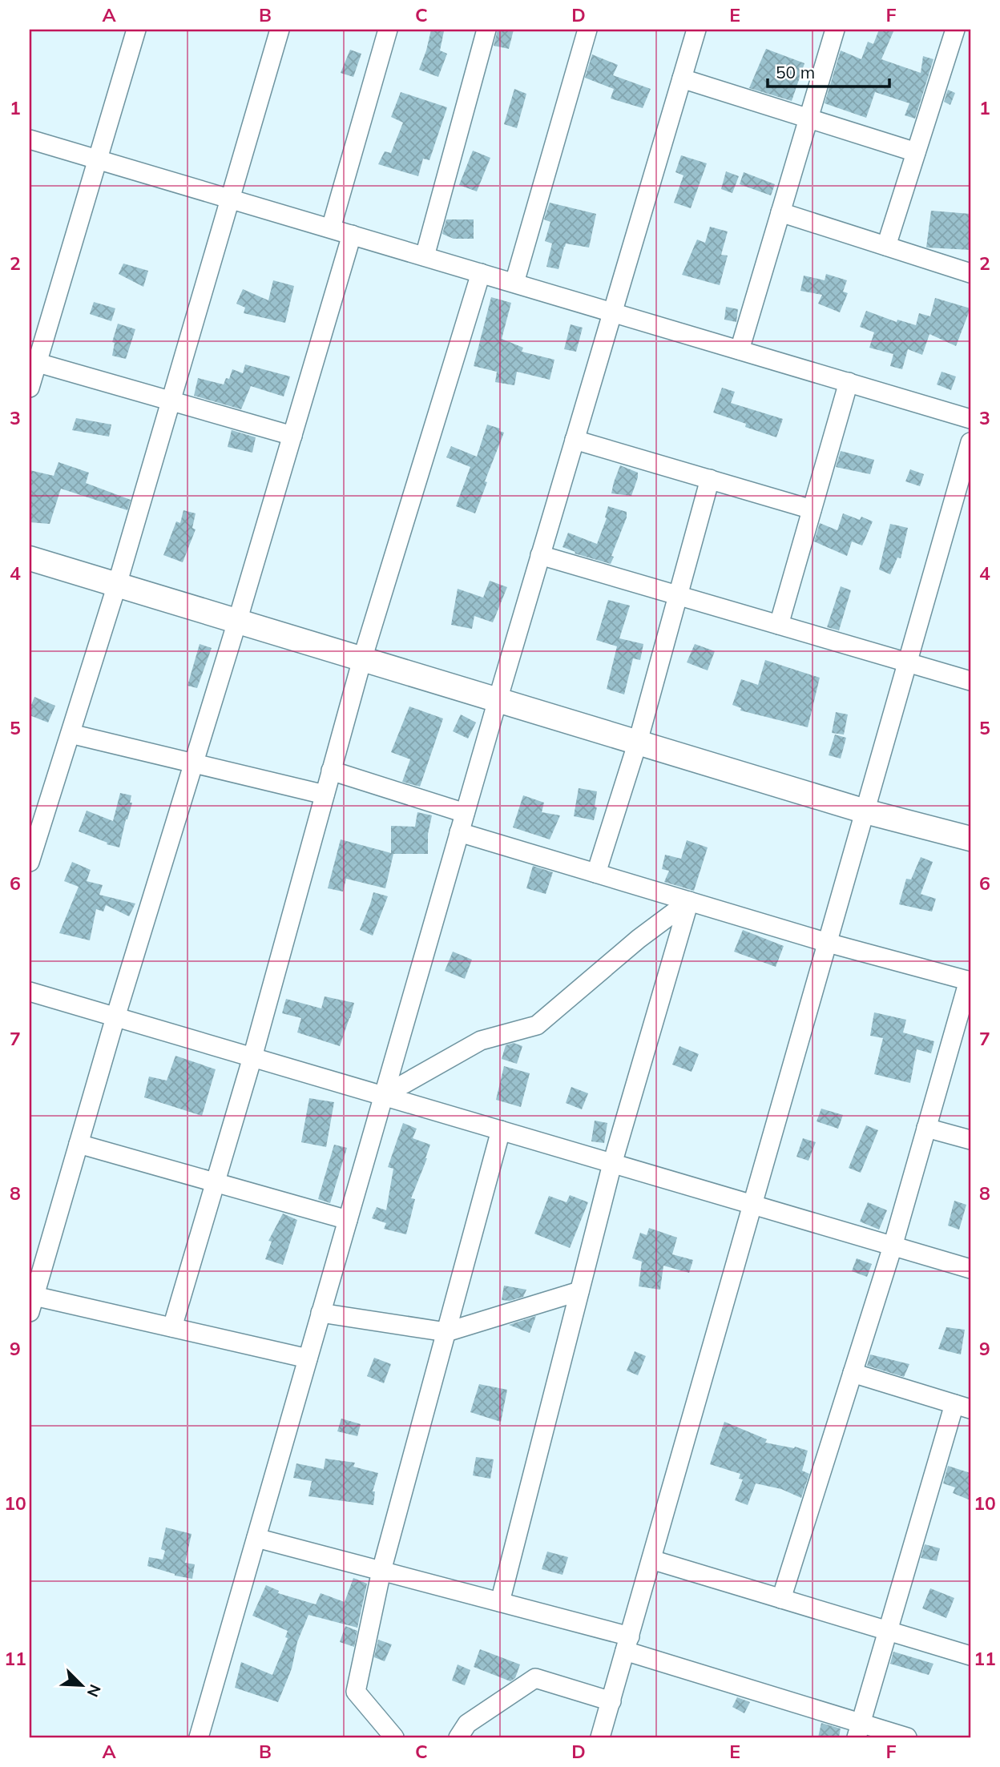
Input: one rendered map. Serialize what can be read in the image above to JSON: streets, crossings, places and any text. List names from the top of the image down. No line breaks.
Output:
{"scale_bar":"50 m","north":"bottom right","grid":{"columns":["A","B","C","D","E","F"],"rows":["1","2","3","4","5","6","7","8","9","10","11"]}}
